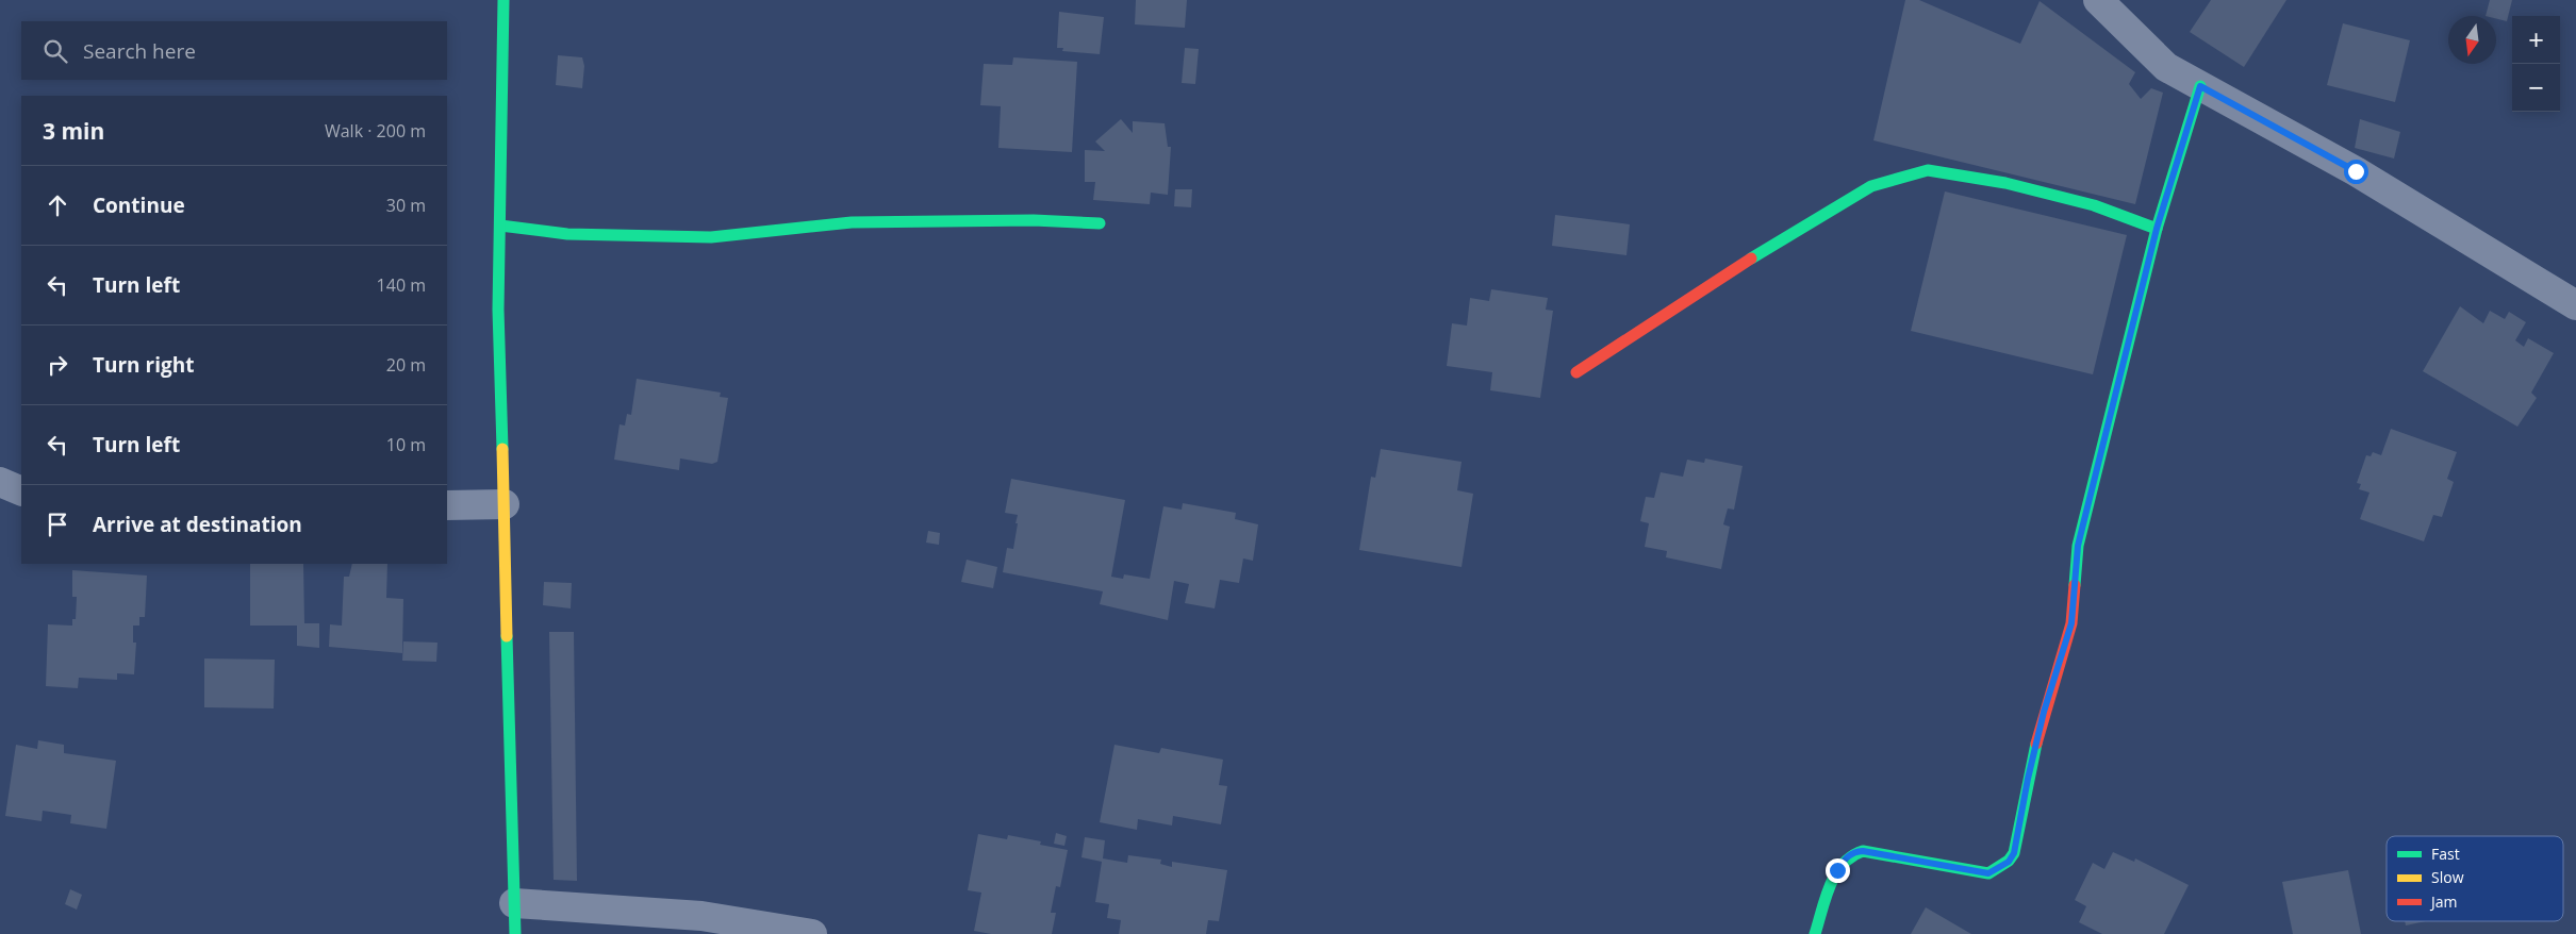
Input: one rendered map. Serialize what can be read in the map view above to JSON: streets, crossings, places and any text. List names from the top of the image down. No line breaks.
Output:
{"legend":["Fast","Slow","Jam"],"north":"bottom","page":{"map_buttons":["+","−"],"search":"Search here","heading":["3 min","Walk · 200 m"],"list":[["Continue","30 m"],["Turn left","140 m"],["Turn right","20 m"],["Turn left","10 m"],"Arrive at destination"]}}
